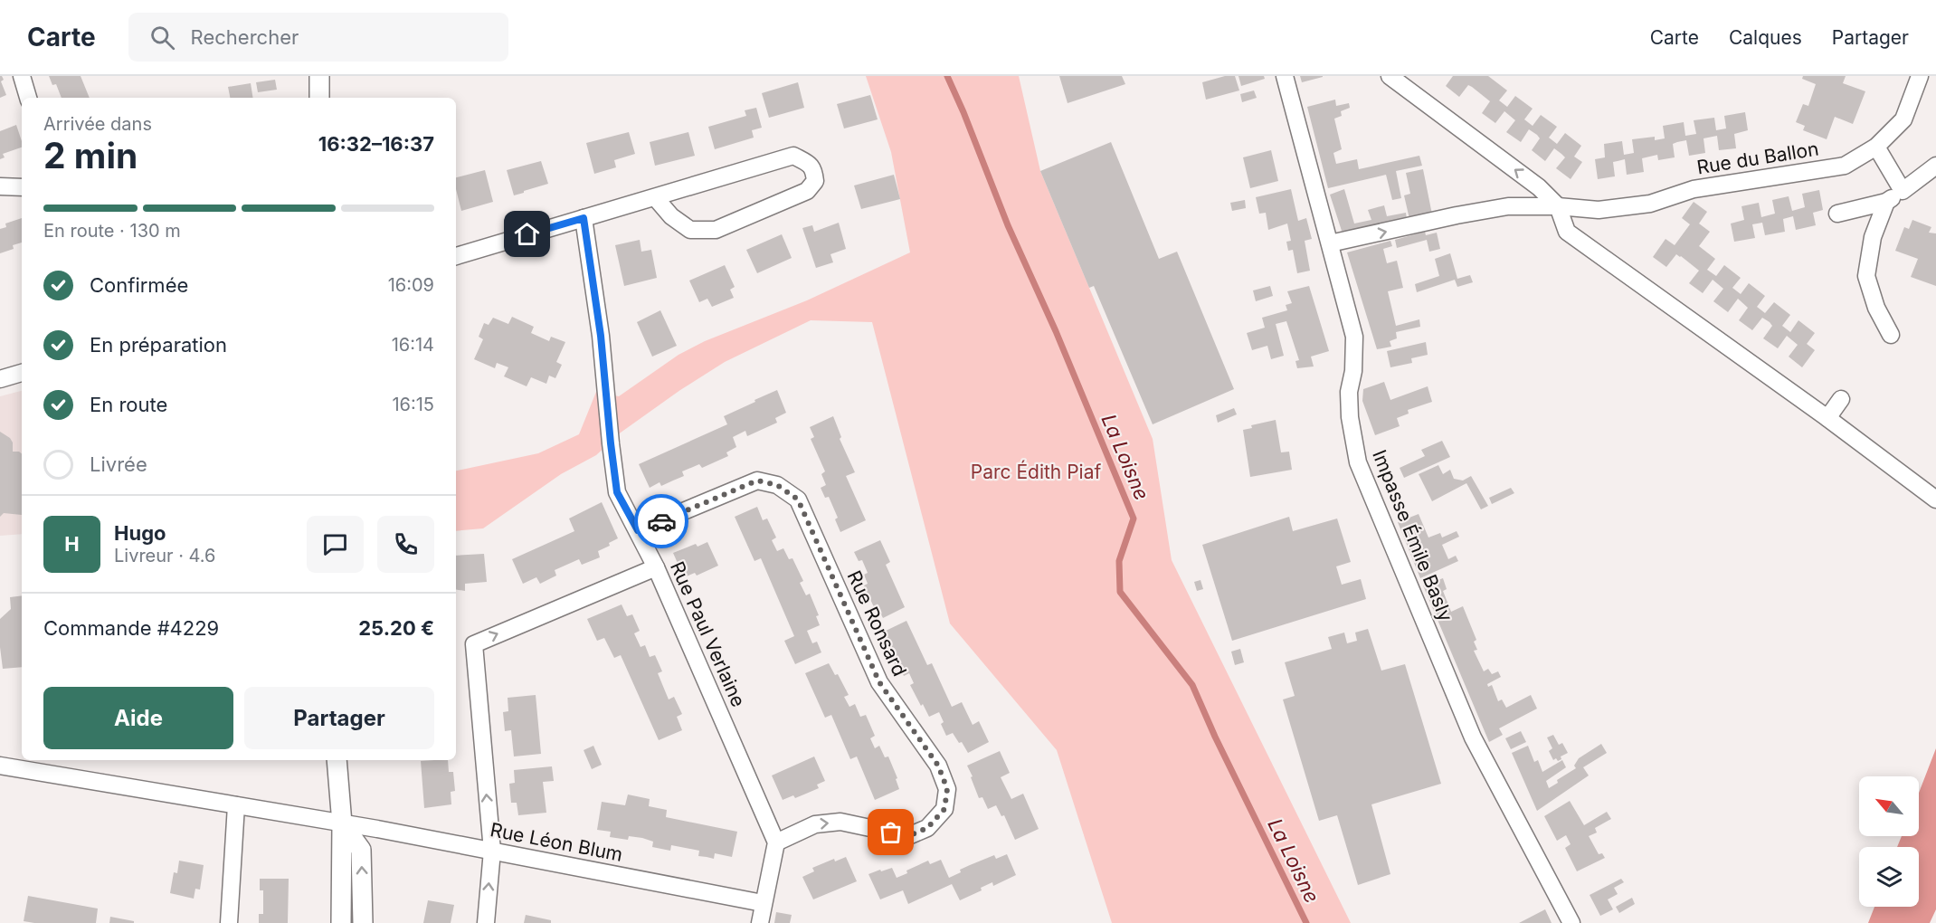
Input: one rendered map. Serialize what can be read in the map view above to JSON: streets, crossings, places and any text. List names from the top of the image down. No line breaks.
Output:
{"streets":{"street":["Rue du Ballon","Impasse Émile Basly","Rue Ronsard","Rue Paul Verlaine","Rue Léon Blum"]},"crossings":[["Rue du Ballon","Impasse Émile Basly"],["Rue Ronsard","Rue Paul Verlaine"]],"one_way":["Rue du Ballon"],"water":["La Loisne"],"parks":["Parc Édith Piaf"],"north":"top left","page":{"header":"Carte","search":"Rechercher","nav":["Carte","Calques","Partager"],"heading":["2 min","Arrivée dans","16:32–16:37"],"panel":["Hugo","Livreur · 4.6","Commande #4229","25.20 €"],"bar":"En route · 130 m","list":[["Confirmée","16:09"],["En préparation","16:14"],["En route","16:15"],"Livrée"],"round":"H","buttons":["Aide","Partager"]}}
